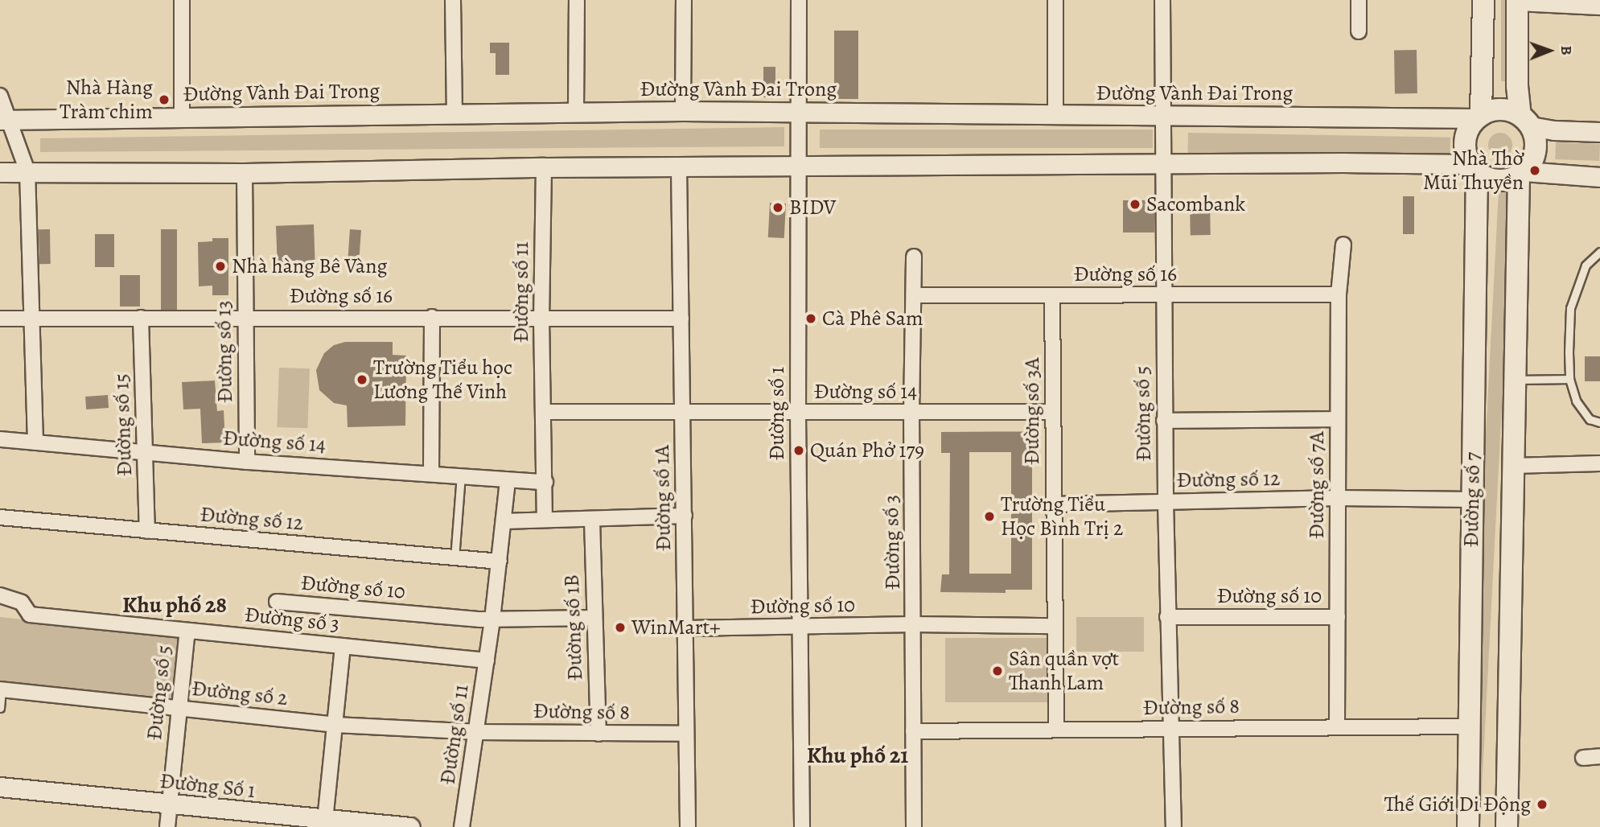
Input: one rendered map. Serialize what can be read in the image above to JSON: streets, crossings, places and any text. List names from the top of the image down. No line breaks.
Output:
{"streets":{"main road":["Đường số 7"],"street":["Đường Vành Đai Trong","Đường số 16","Đường số 11","Đường số 13","Đường số 14","Đường số 3A","Đường số 1","Đường số 5","Đường số 15","Đường số 12","Đường số 7A","Đường số 1A","Đường số 3","Đường số 10","Đường số 1B","Đường số 2","Đường số 8","Đường Số 1"]},"crossings":[["Đường Vành Đai Trong","Đường số 1"],["Đường Vành Đai Trong","Đường số 5"],["Đường Vành Đai Trong","Đường số 7"],["Đường số 16","Đường số 11"],["Đường số 16","Đường số 13"],["Đường số 16","Đường số 3A"],["Đường số 16","Đường số 5"],["Đường số 16","Đường số 15"],["Đường số 16","Đường số 7A"],["Đường số 16","Đường số 1A"],["Đường số 16","Đường số 3"],["Đường số 11","Đường số 14"],["Đường số 11","Đường số 12"],["Đường số 11","Đường số 3"],["Đường số 11","Đường số 10"],["Đường số 11","Đường số 2"],["Đường số 11","Đường số 8"],["Đường số 13","Đường số 14"],["Đường số 14","Đường số 3A"],["Đường số 14","Đường số 1"],["Đường số 14","Đường số 15"],["Đường số 14","Đường số 1A"],["Đường số 14","Đường số 3"],["Đường số 3A","Đường số 12"],["Đường số 3A","Đường số 10"],["Đường số 3A","Đường số 8"],["Đường số 1","Đường số 10"],["Đường số 5","Đường số 12"],["Đường số 5","Đường số 3"],["Đường số 5","Đường số 10"],["Đường số 5","Đường số 2"],["Đường số 5","Đường số 8"],["Đường số 5","Đường Số 1"],["Đường số 15","Đường số 12"],["Đường số 12","Đường số 7A"],["Đường số 12","Đường số 7"],["Đường số 7A","Đường số 10"],["Đường số 7A","Đường số 8"],["Đường số 1A","Đường số 10"],["Đường số 1A","Đường số 8"],["Đường số 7","Đường số 8"],["Đường số 3","Đường số 10"],["Đường số 3","Đường số 8"],["Đường số 10","Đường số 1B"],["Đường số 1B","Đường số 8"],["Đường số 2","Đường số 8"]],"districts":["Khu phố 28","Khu phố 21"],"places":["Nhà Hàng Tràm chim","Nhà Thờ Mũi Thuyền","Sacombank","BIDV","Nhà hàng Bê Vàng","Cà Phê Sam","Trường Tiểu học Lương Thế Vinh","Quán Phở 179","Trường Tiểu Học Bình Trị 2","WinMart+","Sân quần vợt Thanh Lam","Thế Giới Di Động"],"north":"right"}
